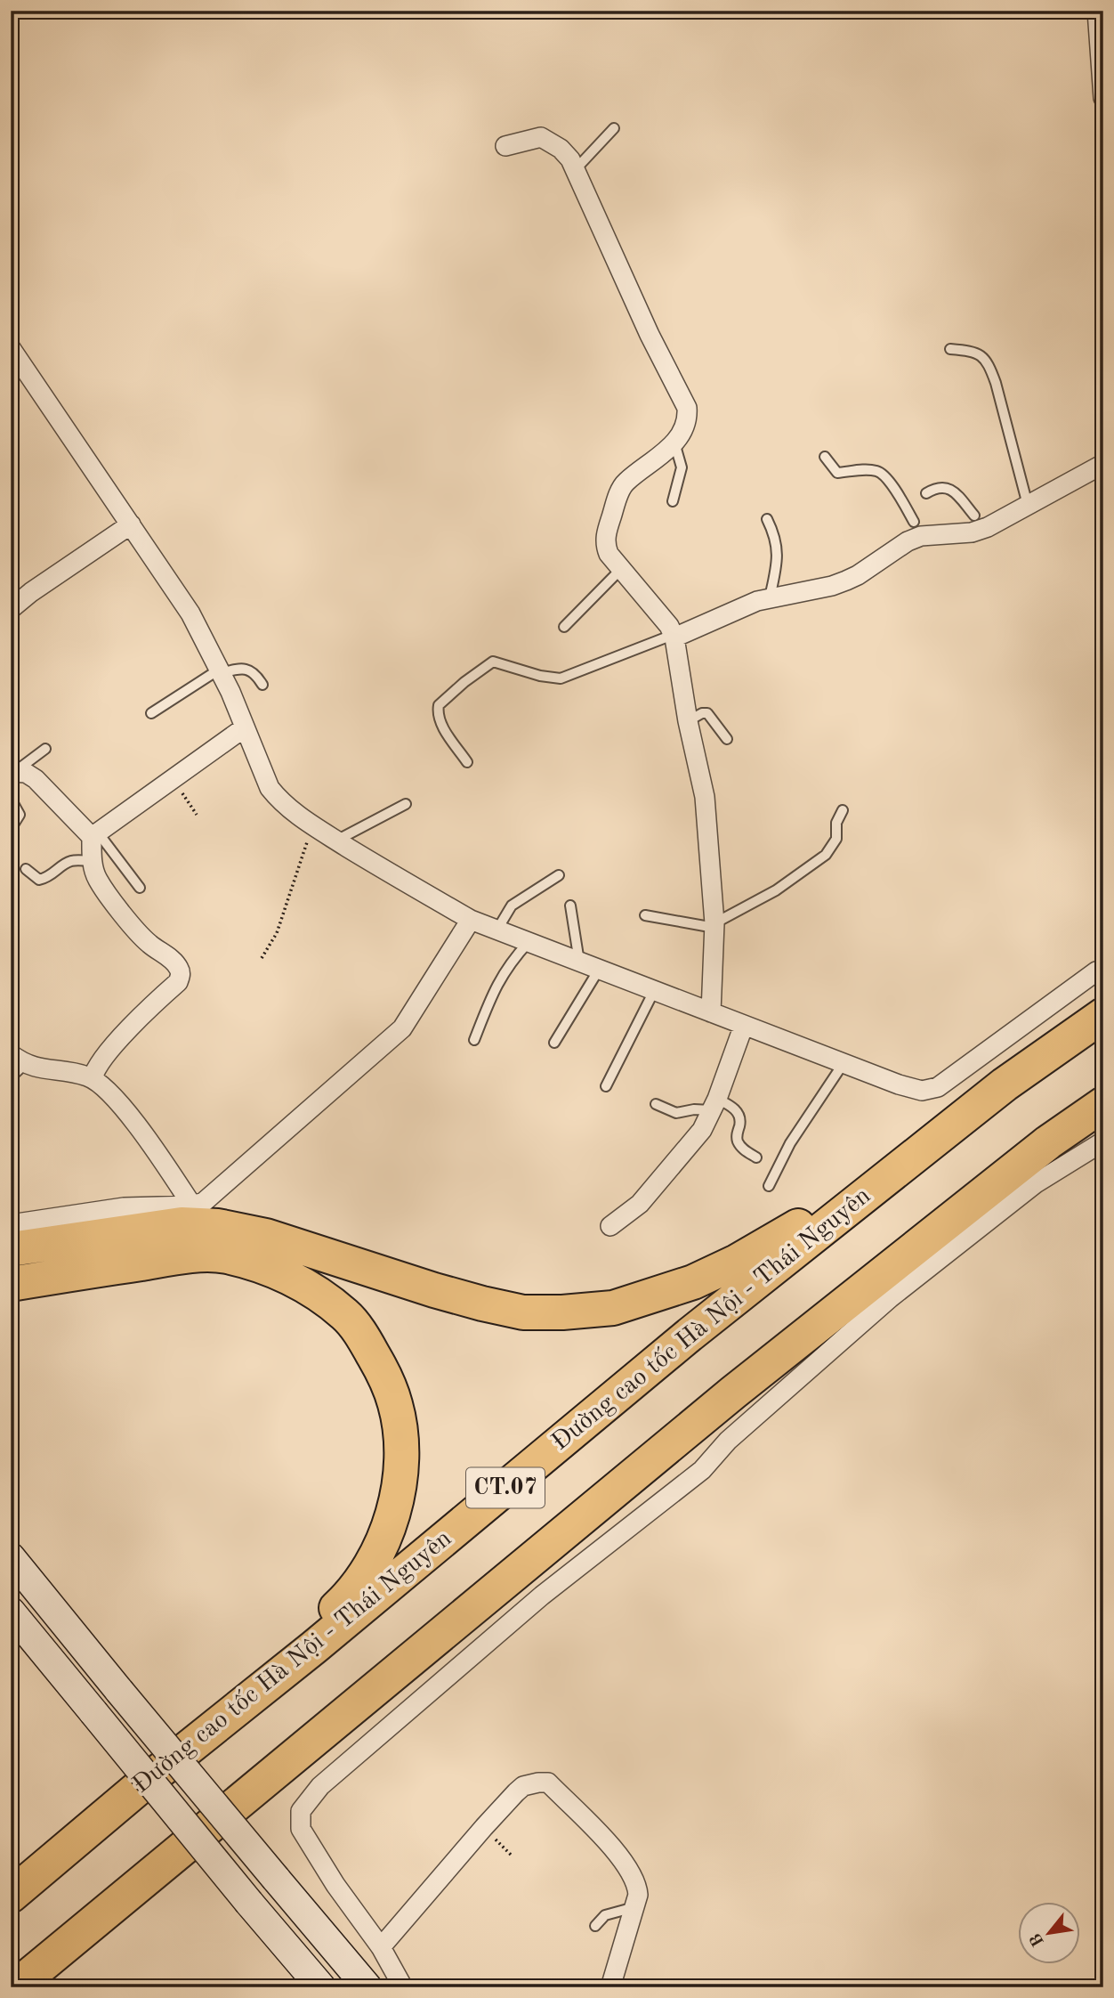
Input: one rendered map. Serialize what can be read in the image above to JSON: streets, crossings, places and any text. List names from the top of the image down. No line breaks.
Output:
{"streets":{"highway":["Đường cao tốc Hà Nội - Thái Nguyên","CT.07"]},"north":"bottom left"}
